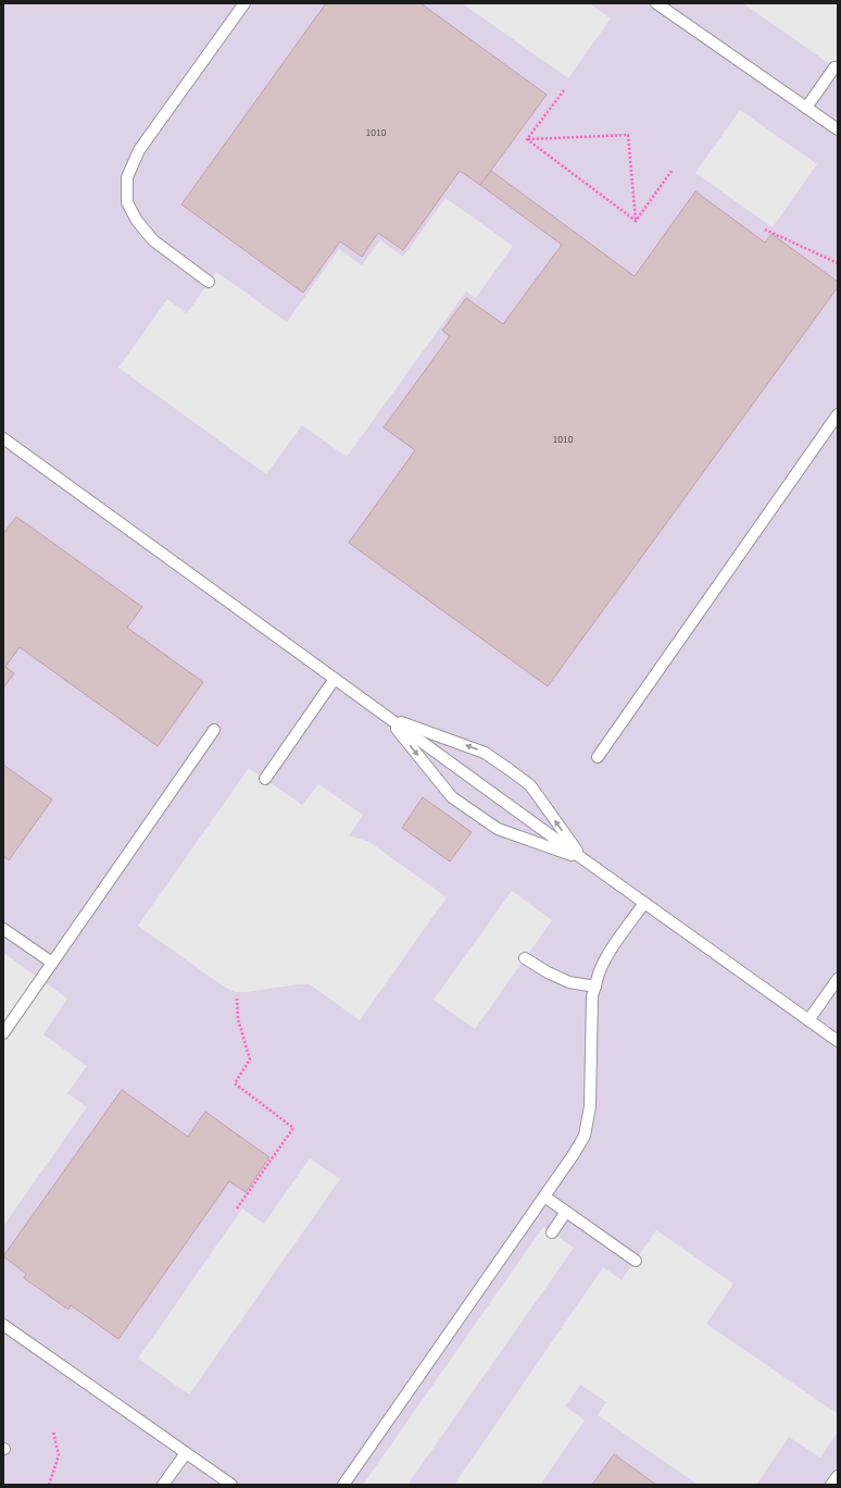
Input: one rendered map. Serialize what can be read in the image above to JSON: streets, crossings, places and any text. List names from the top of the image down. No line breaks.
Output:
{"house_numbers":["1010","1010"]}
